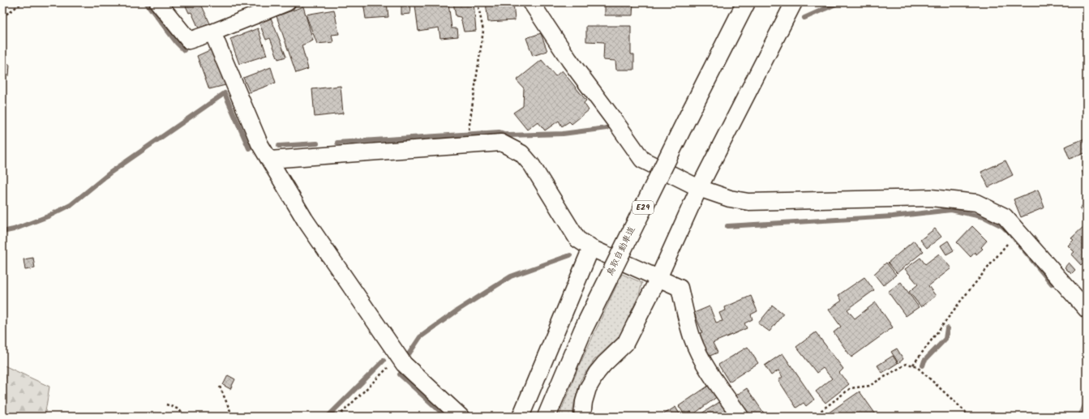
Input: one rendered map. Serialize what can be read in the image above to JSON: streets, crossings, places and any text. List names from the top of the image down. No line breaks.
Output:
{"streets":{"highway":["E29","鳥取自動車道"]}}
